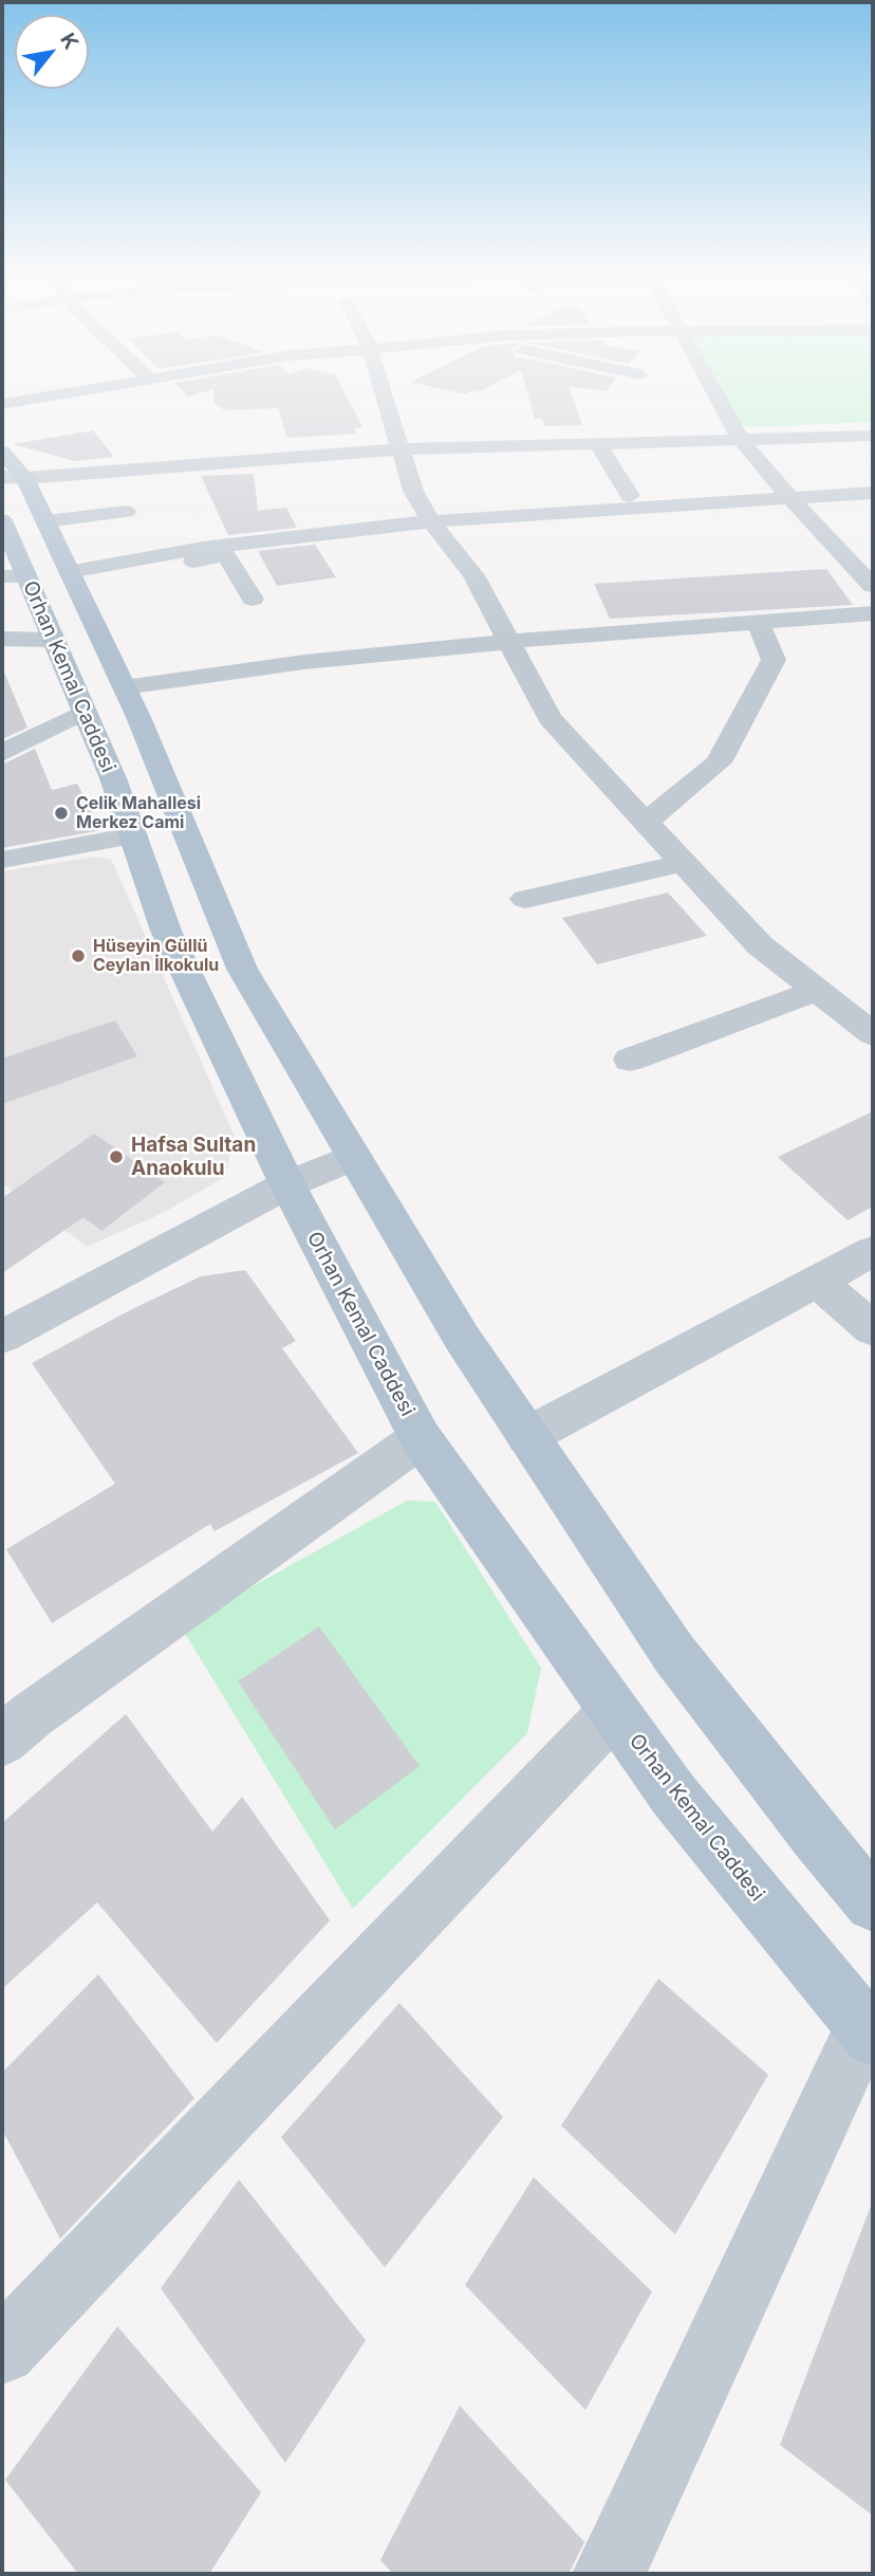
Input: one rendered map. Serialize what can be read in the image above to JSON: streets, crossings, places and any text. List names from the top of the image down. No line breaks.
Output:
{"streets":{"main road":["Orhan Kemal Caddesi"]},"places":["Çelik Mahallesi Merkez Cami","Hüseyin Güllü Ceylan İlkokulu","Hafsa Sultan Anaokulu"],"north":"top right"}
